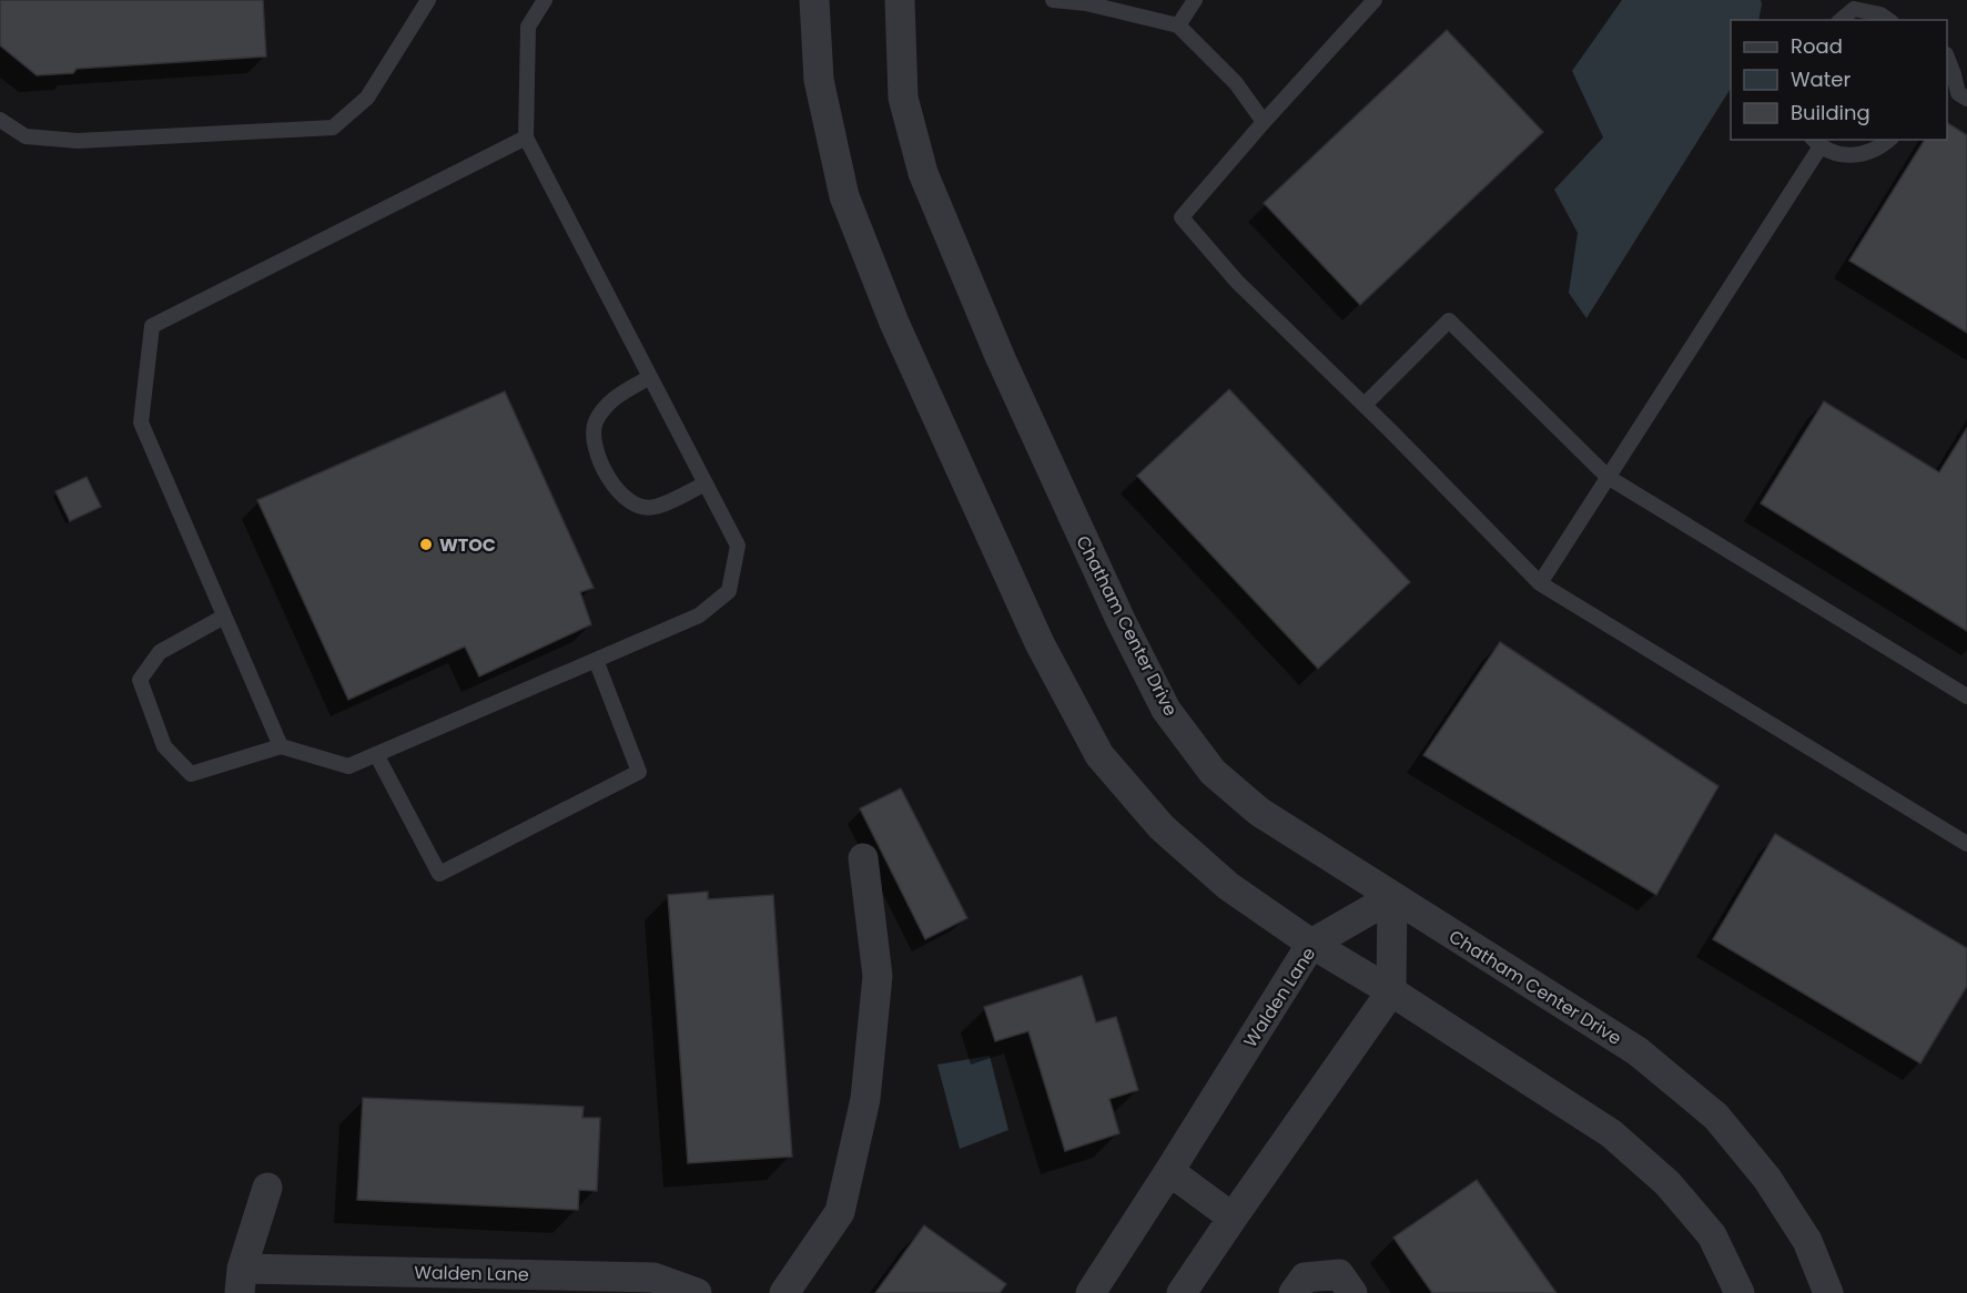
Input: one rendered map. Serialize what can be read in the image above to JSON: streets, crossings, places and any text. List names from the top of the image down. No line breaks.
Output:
{"streets":{"street":["Chatham Center Drive","Walden Lane"]},"crossings":[["Chatham Center Drive","Walden Lane"]],"places":["WTOC"],"legend":["Road","Water","Building"]}
